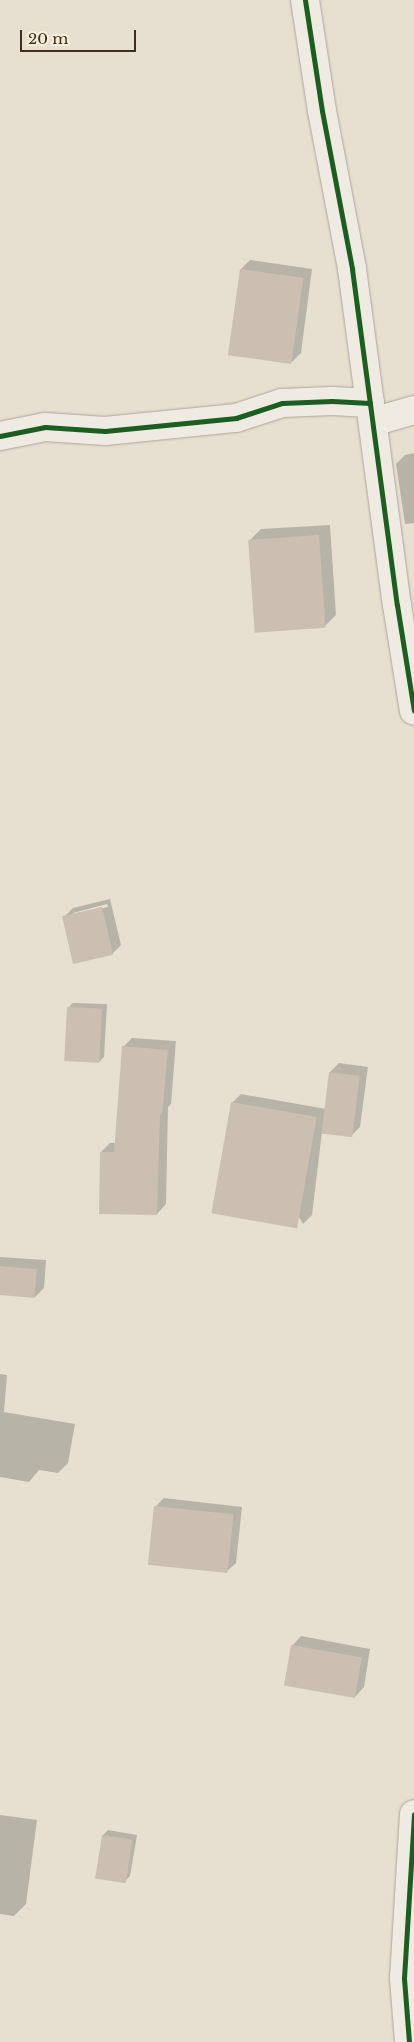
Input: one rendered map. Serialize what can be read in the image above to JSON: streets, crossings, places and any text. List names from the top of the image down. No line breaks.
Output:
{"scale_bar":"20 m"}
